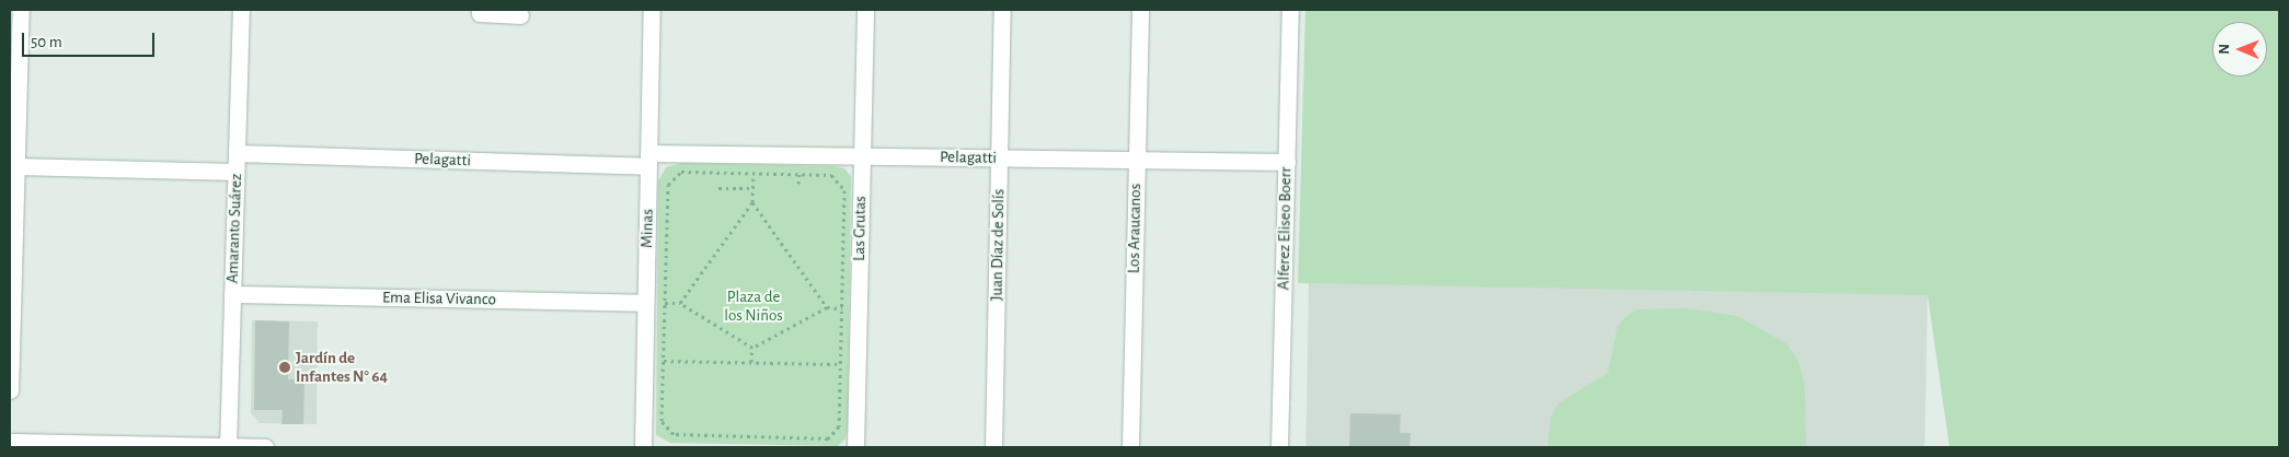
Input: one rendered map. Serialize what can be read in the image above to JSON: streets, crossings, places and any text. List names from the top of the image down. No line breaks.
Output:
{"streets":{"street":["Pelagatti","Amaranto Suárez","Minas","Las Grutas","Los Araucanos","Alferez Eliseo Boerr","Juan Díaz de Solís","Ema Elisa Vivanco"]},"crossings":[["Pelagatti","Amaranto Suárez"],["Pelagatti","Minas"],["Pelagatti","Las Grutas"],["Pelagatti","Los Araucanos"],["Pelagatti","Alferez Eliseo Boerr"],["Pelagatti","Juan Díaz de Solís"],["Amaranto Suárez","Ema Elisa Vivanco"],["Minas","Ema Elisa Vivanco"]],"parks":["Plaza de los Niños"],"places":["Jardín de Infantes N° 64"],"scale_bar":"50 m","north":"left"}
